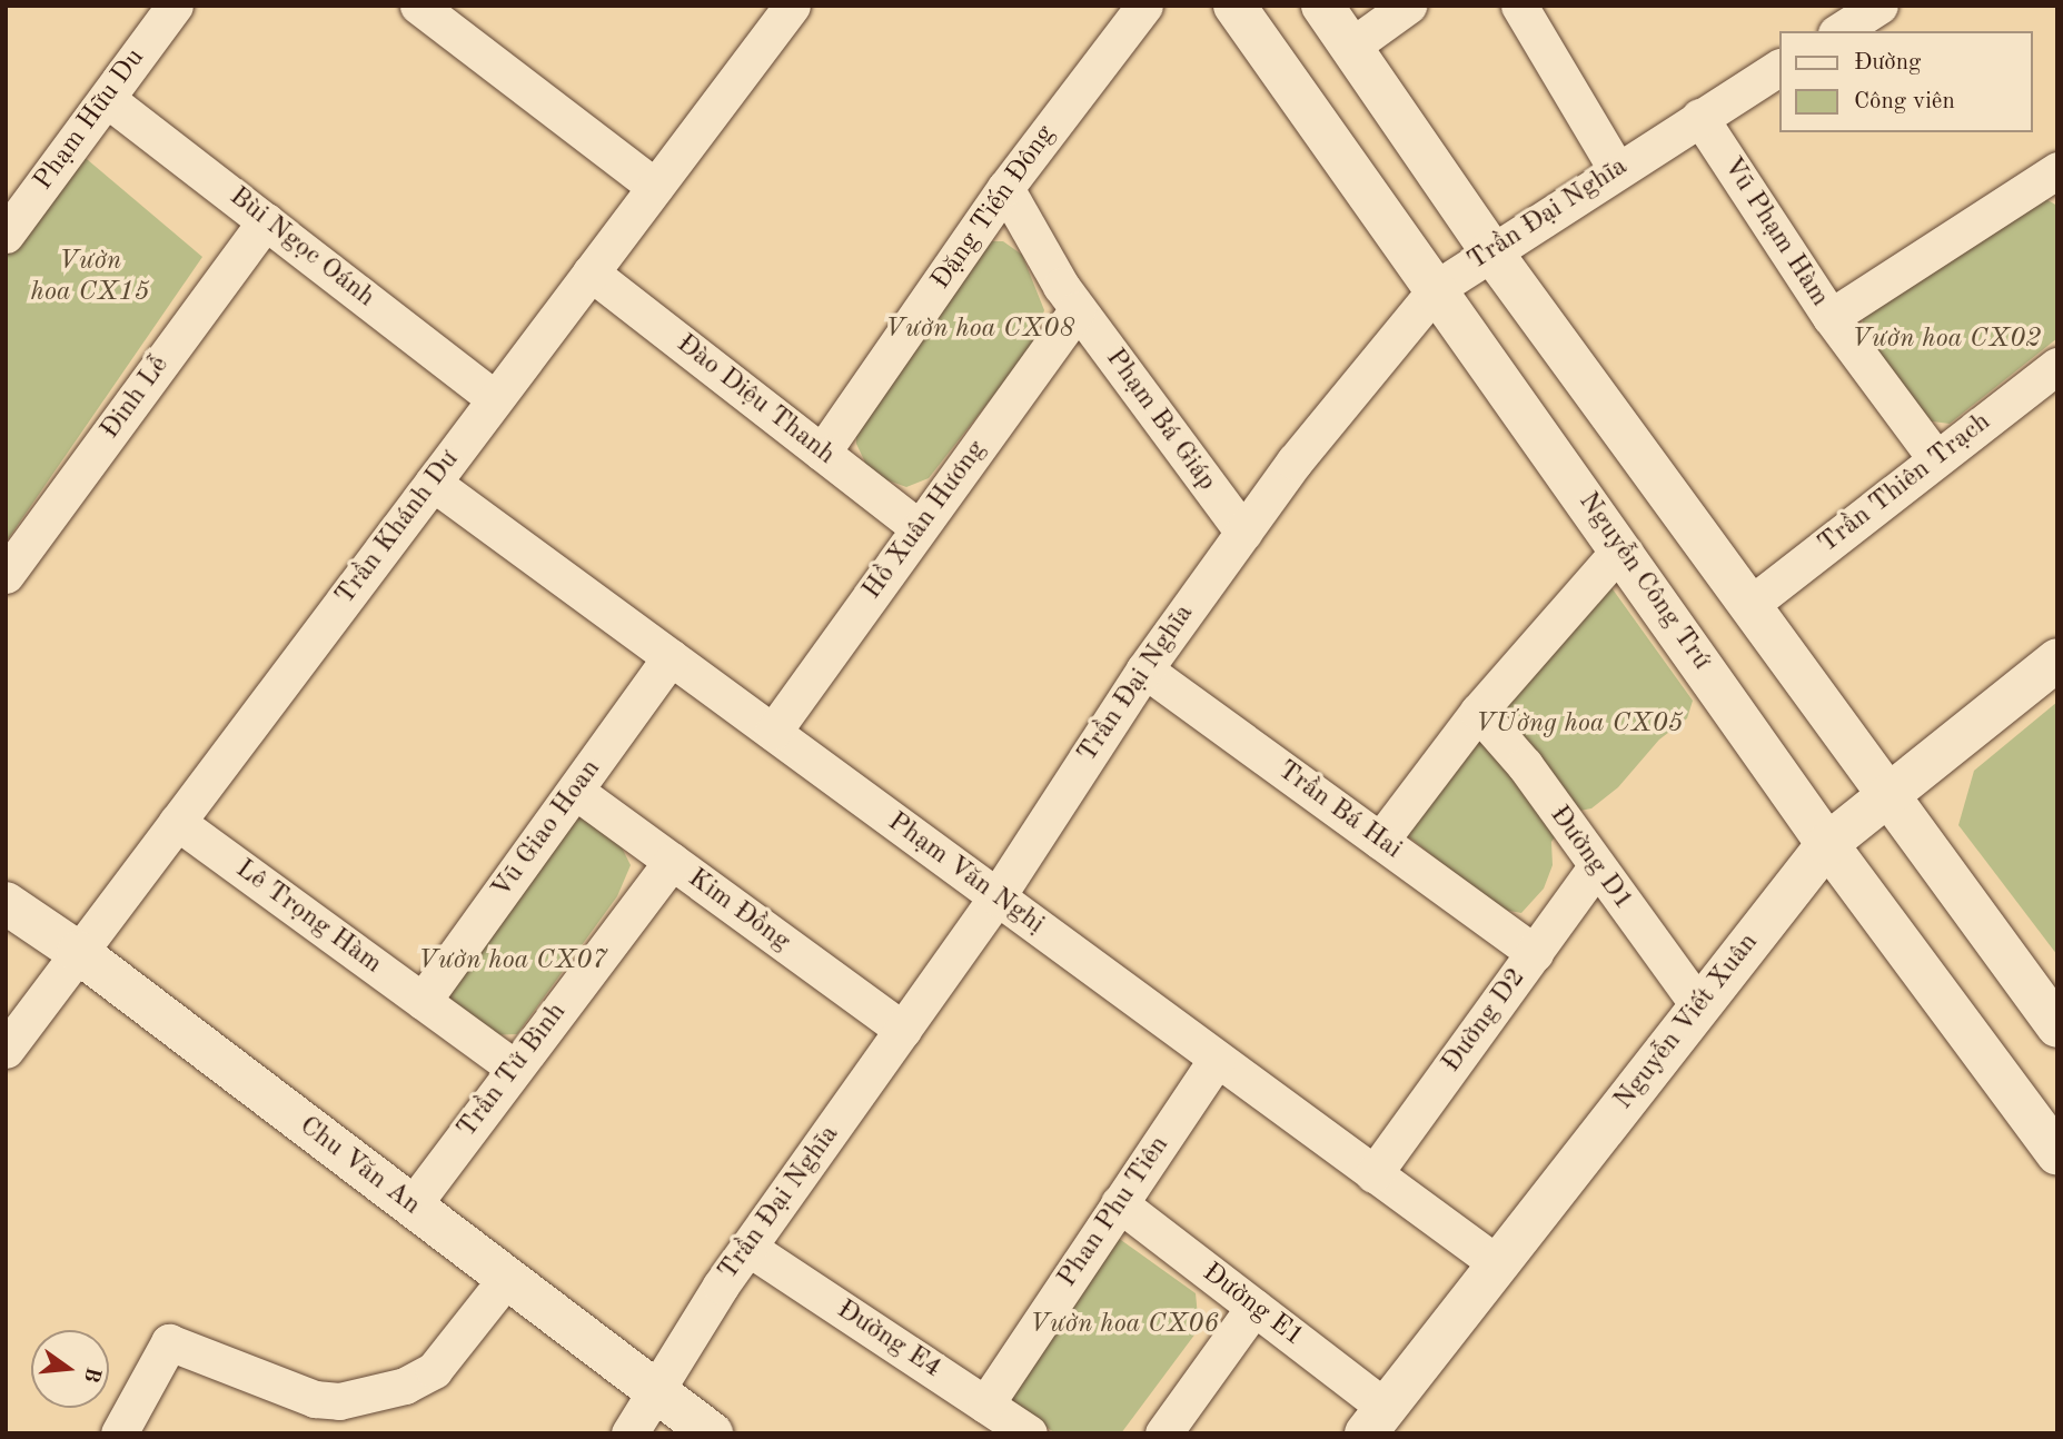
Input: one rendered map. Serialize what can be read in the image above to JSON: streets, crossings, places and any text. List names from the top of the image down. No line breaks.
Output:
{"streets":{"street":["Phạm Hữu Du","Đặng Tiến Đông","Trần Đại Nghĩa","Vũ Phạm Hàm","Bùi Ngọc Oánh","Đinh Lễ","Đào Diệu Thanh","Phạm Bá Giáp","Trần Thiên Trạch","Hồ Xuân Hương","Trần Khánh Dư","Nguyễn Công Trứ","Trần Bá Hai","Vũ Giao Hoan","Đường D1","Phạm Văn Nghị","Kim Đồng","Lê Trọng Hàm","Đường D2","Nguyễn Viết Xuân","Trần Tử Bình","Chu Văn An","Phan Phu Tiên","Đường E1","Đường E4"]},"crossings":[["Phạm Hữu Du","Bùi Ngọc Oánh"],["Đặng Tiến Đông","Đào Diệu Thanh"],["Đặng Tiến Đông","Phạm Bá Giáp"],["Trần Đại Nghĩa","Vũ Phạm Hàm"],["Trần Đại Nghĩa","Phạm Bá Giáp"],["Trần Đại Nghĩa","Nguyễn Công Trứ"],["Trần Đại Nghĩa","Trần Bá Hai"],["Trần Đại Nghĩa","Phạm Văn Nghị"],["Trần Đại Nghĩa","Kim Đồng"],["Trần Đại Nghĩa","Chu Văn An"],["Trần Đại Nghĩa","Đường E4"],["Vũ Phạm Hàm","Trần Thiên Trạch"],["Bùi Ngọc Oánh","Đinh Lễ"],["Bùi Ngọc Oánh","Trần Khánh Dư"],["Đào Diệu Thanh","Hồ Xuân Hương"],["Đào Diệu Thanh","Trần Khánh Dư"],["Phạm Bá Giáp","Hồ Xuân Hương"],["Hồ Xuân Hương","Phạm Văn Nghị"],["Trần Khánh Dư","Phạm Văn Nghị"],["Trần Khánh Dư","Lê Trọng Hàm"],["Trần Khánh Dư","Chu Văn An"],["Nguyễn Công Trứ","Nguyễn Viết Xuân"],["Trần Bá Hai","Đường D2"],["Vũ Giao Hoan","Phạm Văn Nghị"],["Vũ Giao Hoan","Kim Đồng"],["Vũ Giao Hoan","Lê Trọng Hàm"],["Đường D1","Đường D2"],["Đường D1","Nguyễn Viết Xuân"],["Phạm Văn Nghị","Đường D2"],["Phạm Văn Nghị","Nguyễn Viết Xuân"],["Phạm Văn Nghị","Phan Phu Tiên"],["Kim Đồng","Trần Tử Bình"],["Lê Trọng Hàm","Trần Tử Bình"],["Nguyễn Viết Xuân","Đường E1"],["Trần Tử Bình","Chu Văn An"],["Phan Phu Tiên","Đường E1"],["Phan Phu Tiên","Đường E4"]],"parks":["Vườn hoa CX15","Vườn hoa CX08","Vườn hoa CX02","VƯờng hoa CX05","Vườn hoa CX07","Vườn hoa CX06"],"legend":["Đường","Công viên"],"north":"right"}
